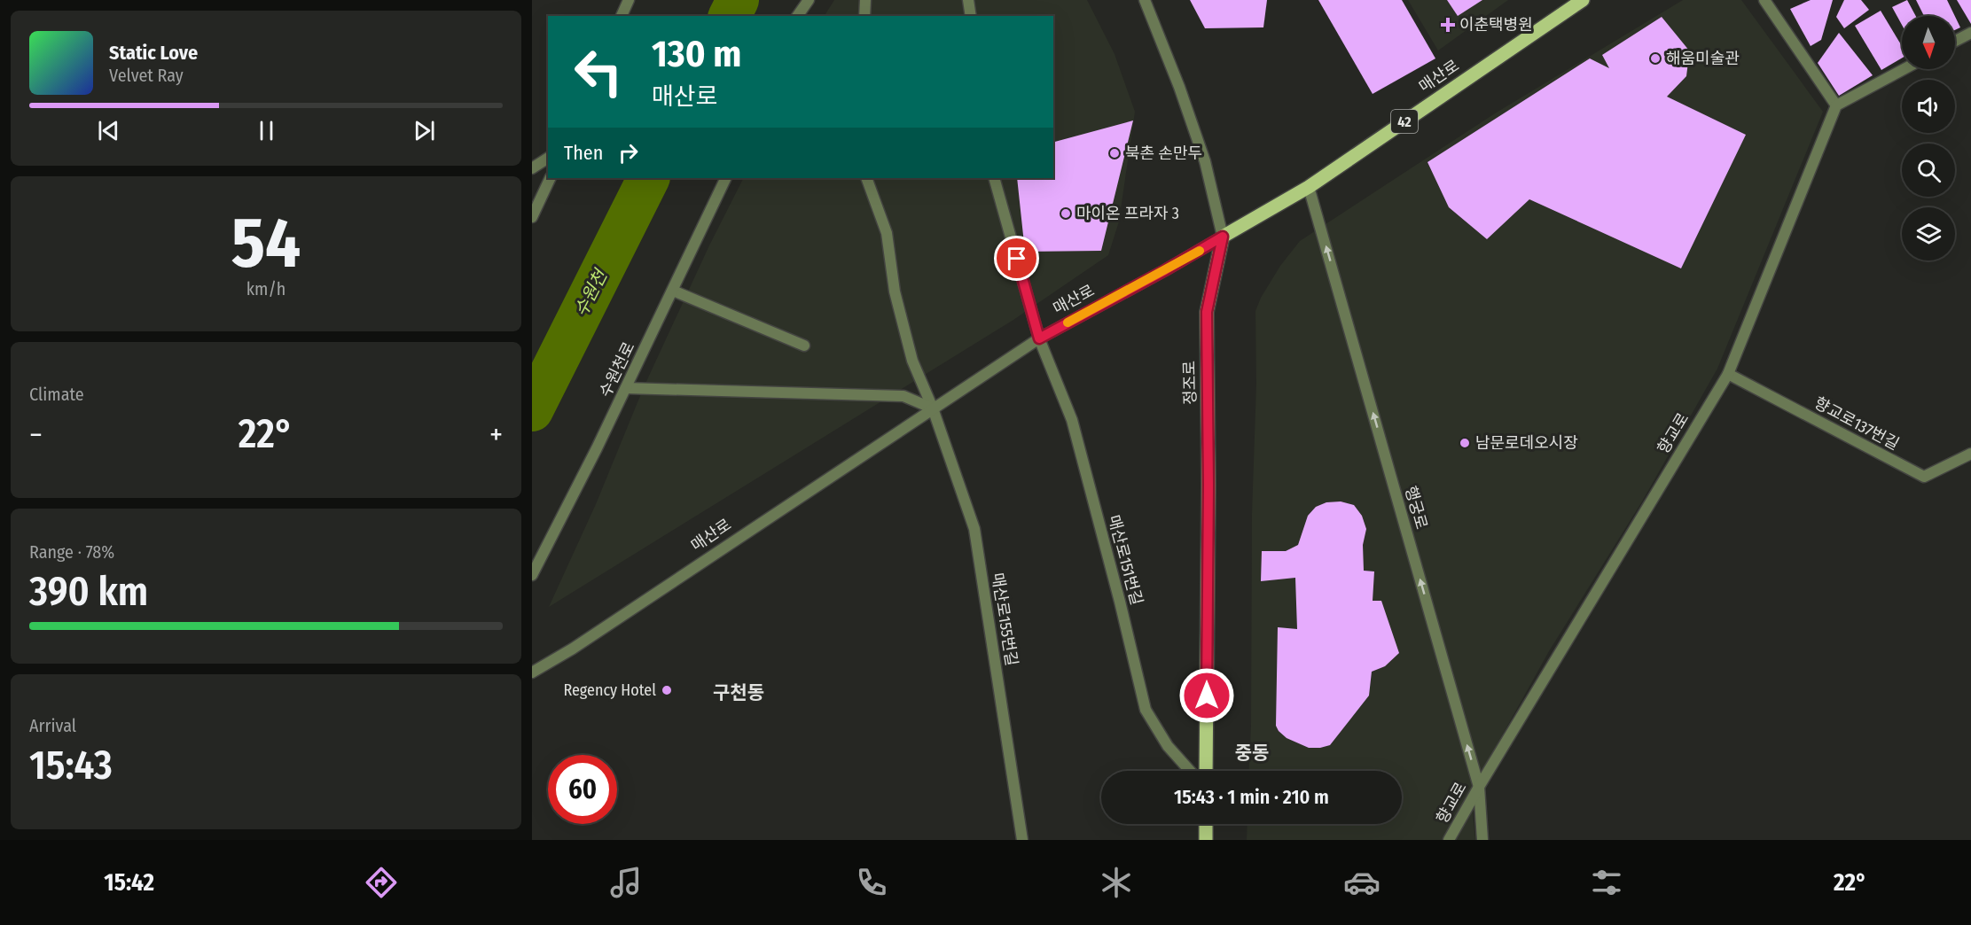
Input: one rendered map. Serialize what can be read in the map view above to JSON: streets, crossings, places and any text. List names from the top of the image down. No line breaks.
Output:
{"streets":{"main road":["매산로","42","정조로"],"street":["수원천로","향교로137번길","향교로","행궁로","매산로151번길","매산로155번길"]},"crossings":[["매산로","정조로"],["매산로","행궁로"],["매산로","매산로151번길"],["매산로","매산로155번길"],["향교로137번길","향교로"],["향교로","행궁로"]],"one_way":["행궁로"],"districts":["구천동","중동"],"water":["수원천"],"places":{"health":["이춘택병원"],"other":["해움미술관","북촌 손만두","마이온 프라자 3","남문로데오시장","Regency Hotel"]},"north":"bottom","page":{"turn":["130 m","매산로"],"song":["Static Love","Velvet Ray"],"then":"Then","tile":[["54","km/h"],"Climate",["Range · 78%","390 km"],["Arrival","15:43"]],"heat":["−","22°","+"],"limit":"60","trip":"15:43 · 1 min · 210 m","tabs":["15:42","22°"]}}
